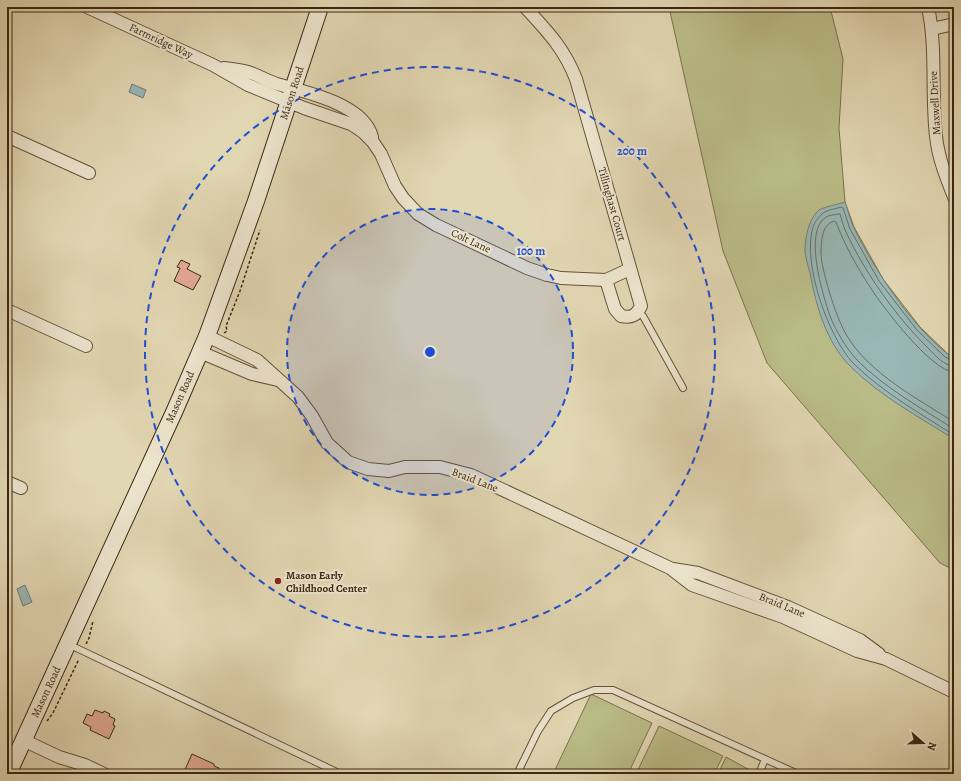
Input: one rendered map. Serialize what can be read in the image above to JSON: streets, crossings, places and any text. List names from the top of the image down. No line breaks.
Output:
{"streets":{"main road":["Mason Road"],"street":["Farmridge Way","Maxwell Drive","Tillinghast Court","Colt Lane","Braid Lane"]},"crossings":[["Farmridge Way","Mason Road"],["Farmridge Way","Colt Lane"],["Mason Road","Colt Lane"],["Mason Road","Braid Lane"],["Tillinghast Court","Colt Lane"]],"places":["Mason Early Childhood Center"],"north":"right","rings":["200 m","100 m"]}
